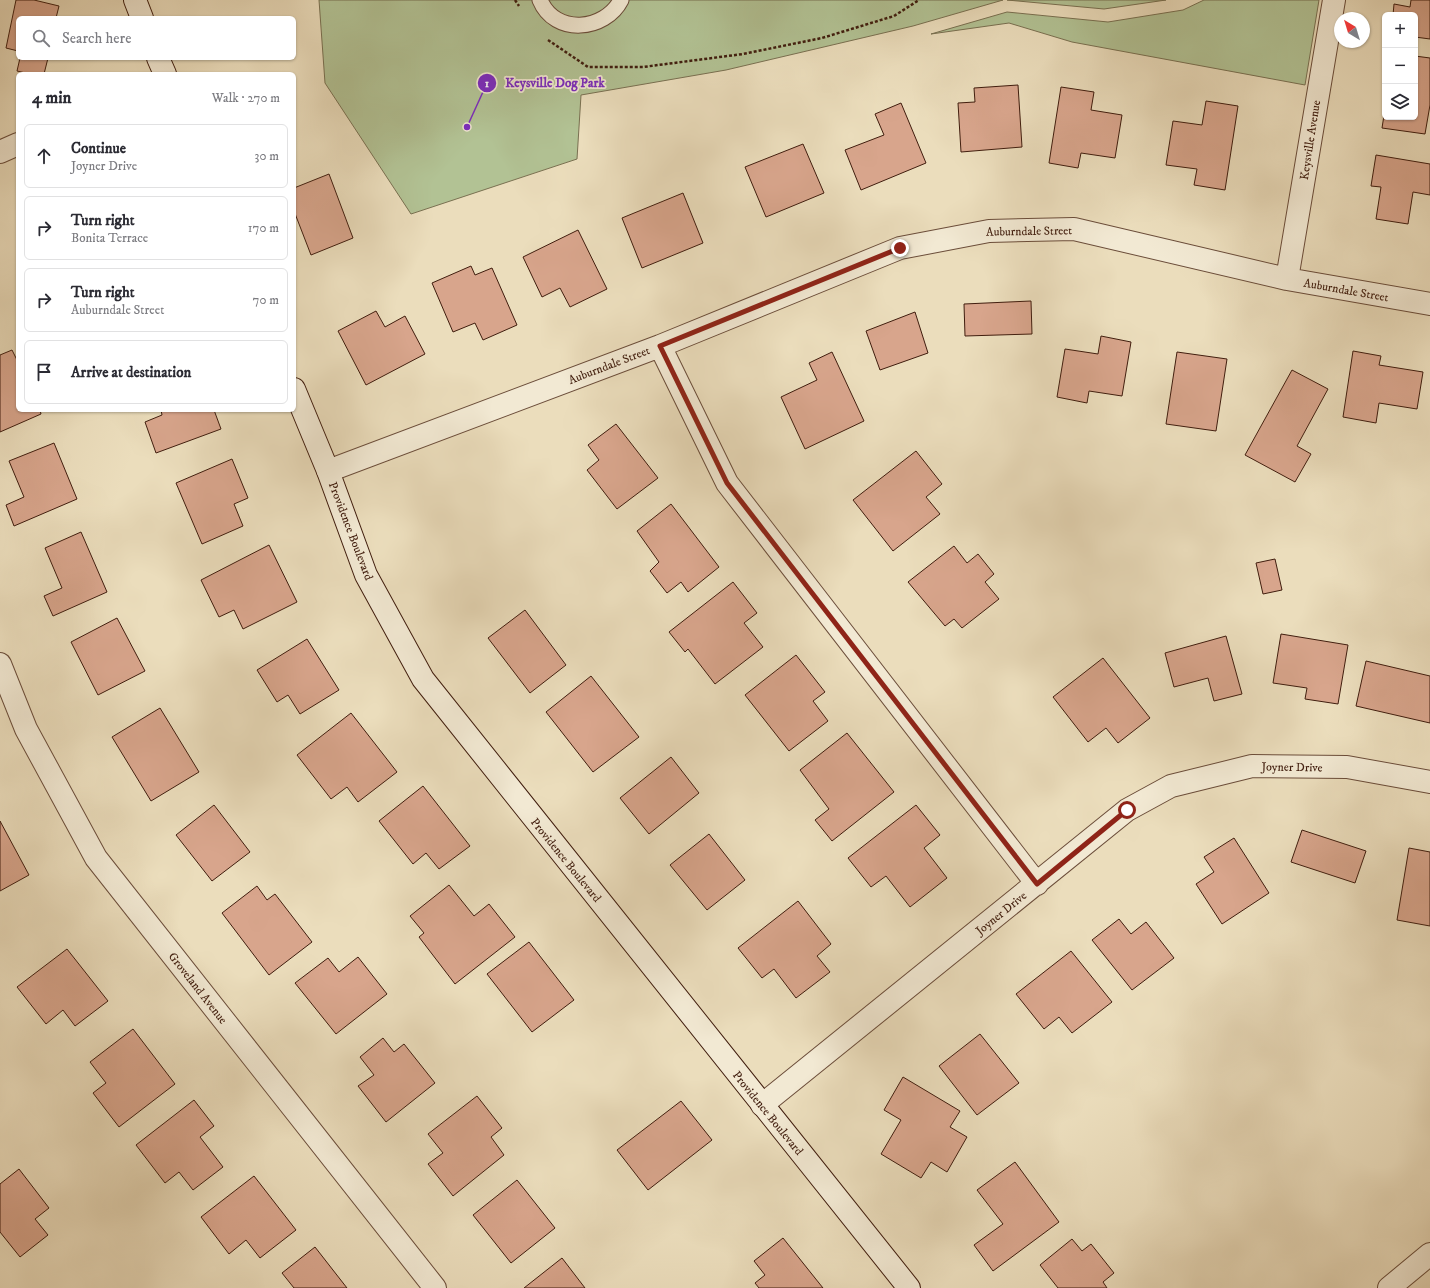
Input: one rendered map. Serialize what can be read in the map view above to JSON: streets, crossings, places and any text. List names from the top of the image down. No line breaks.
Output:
{"streets":{"street":["Keysville Avenue","Auburndale Street","Providence Boulevard","Joyner Drive","Groveland Avenue"]},"crossings":[["Keysville Avenue","Auburndale Street"],["Auburndale Street","Providence Boulevard"],["Providence Boulevard","Joyner Drive"]],"places":["Keysville Dog Park"],"north":"top left","page":{"map_buttons":["+","−"],"search":"Search here","heading":["4 min","Walk · 270 m"],"list":[["Continue","Joyner Drive","30 m"],["Turn right","Bonita Terrace","170 m"],["Turn right","Auburndale Street","70 m"],"Arrive at destination"]}}
